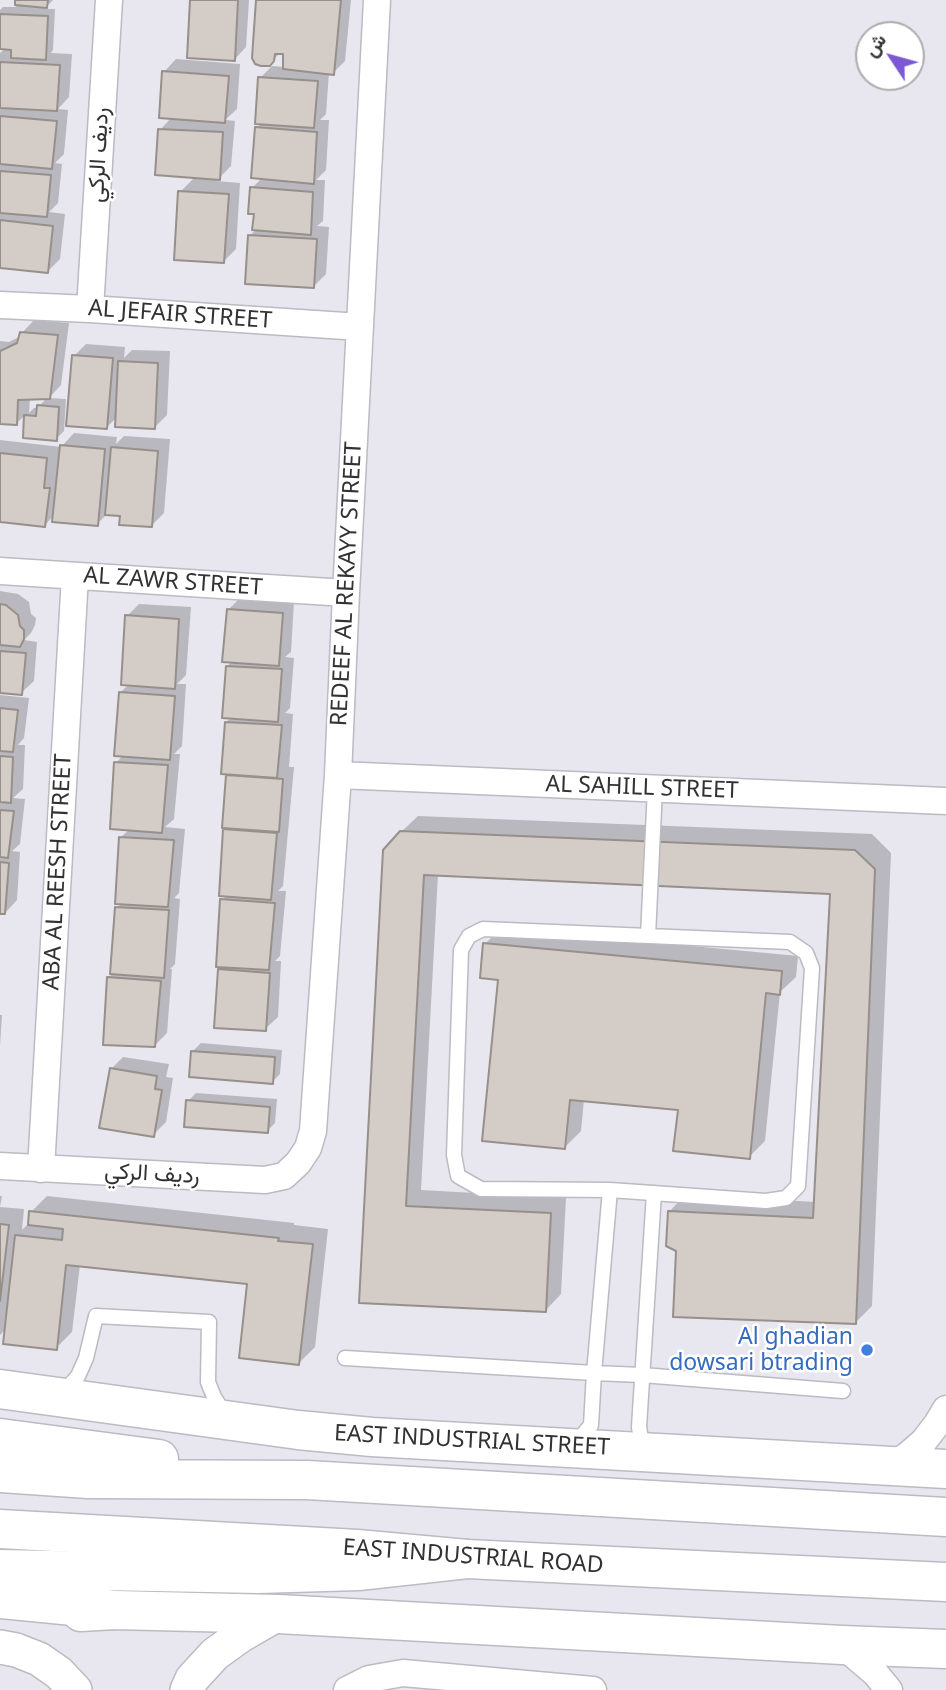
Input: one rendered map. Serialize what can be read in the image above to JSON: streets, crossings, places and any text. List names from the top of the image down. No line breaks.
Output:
{"streets":{"main road":["EAST INDUSTRIAL STREET","EAST INDUSTRIAL ROAD"],"street":["رديف الركي","AL JEFAIR STREET","AL ZAWR STREET","REDEEF AL REKAYY STREET","AL SAHILL STREET","ABA AL REESH STREET"]},"crossings":[["رديف الركي","AL JEFAIR STREET"],["رديف الركي","REDEEF AL REKAYY STREET"],["رديف الركي","AL SAHILL STREET"],["رديف الركي","ABA AL REESH STREET"],["AL JEFAIR STREET","REDEEF AL REKAYY STREET"],["AL ZAWR STREET","REDEEF AL REKAYY STREET"],["AL ZAWR STREET","ABA AL REESH STREET"],["REDEEF AL REKAYY STREET","AL SAHILL STREET"]],"places":["Al ghadian dowsari btrading"],"north":"top left"}
